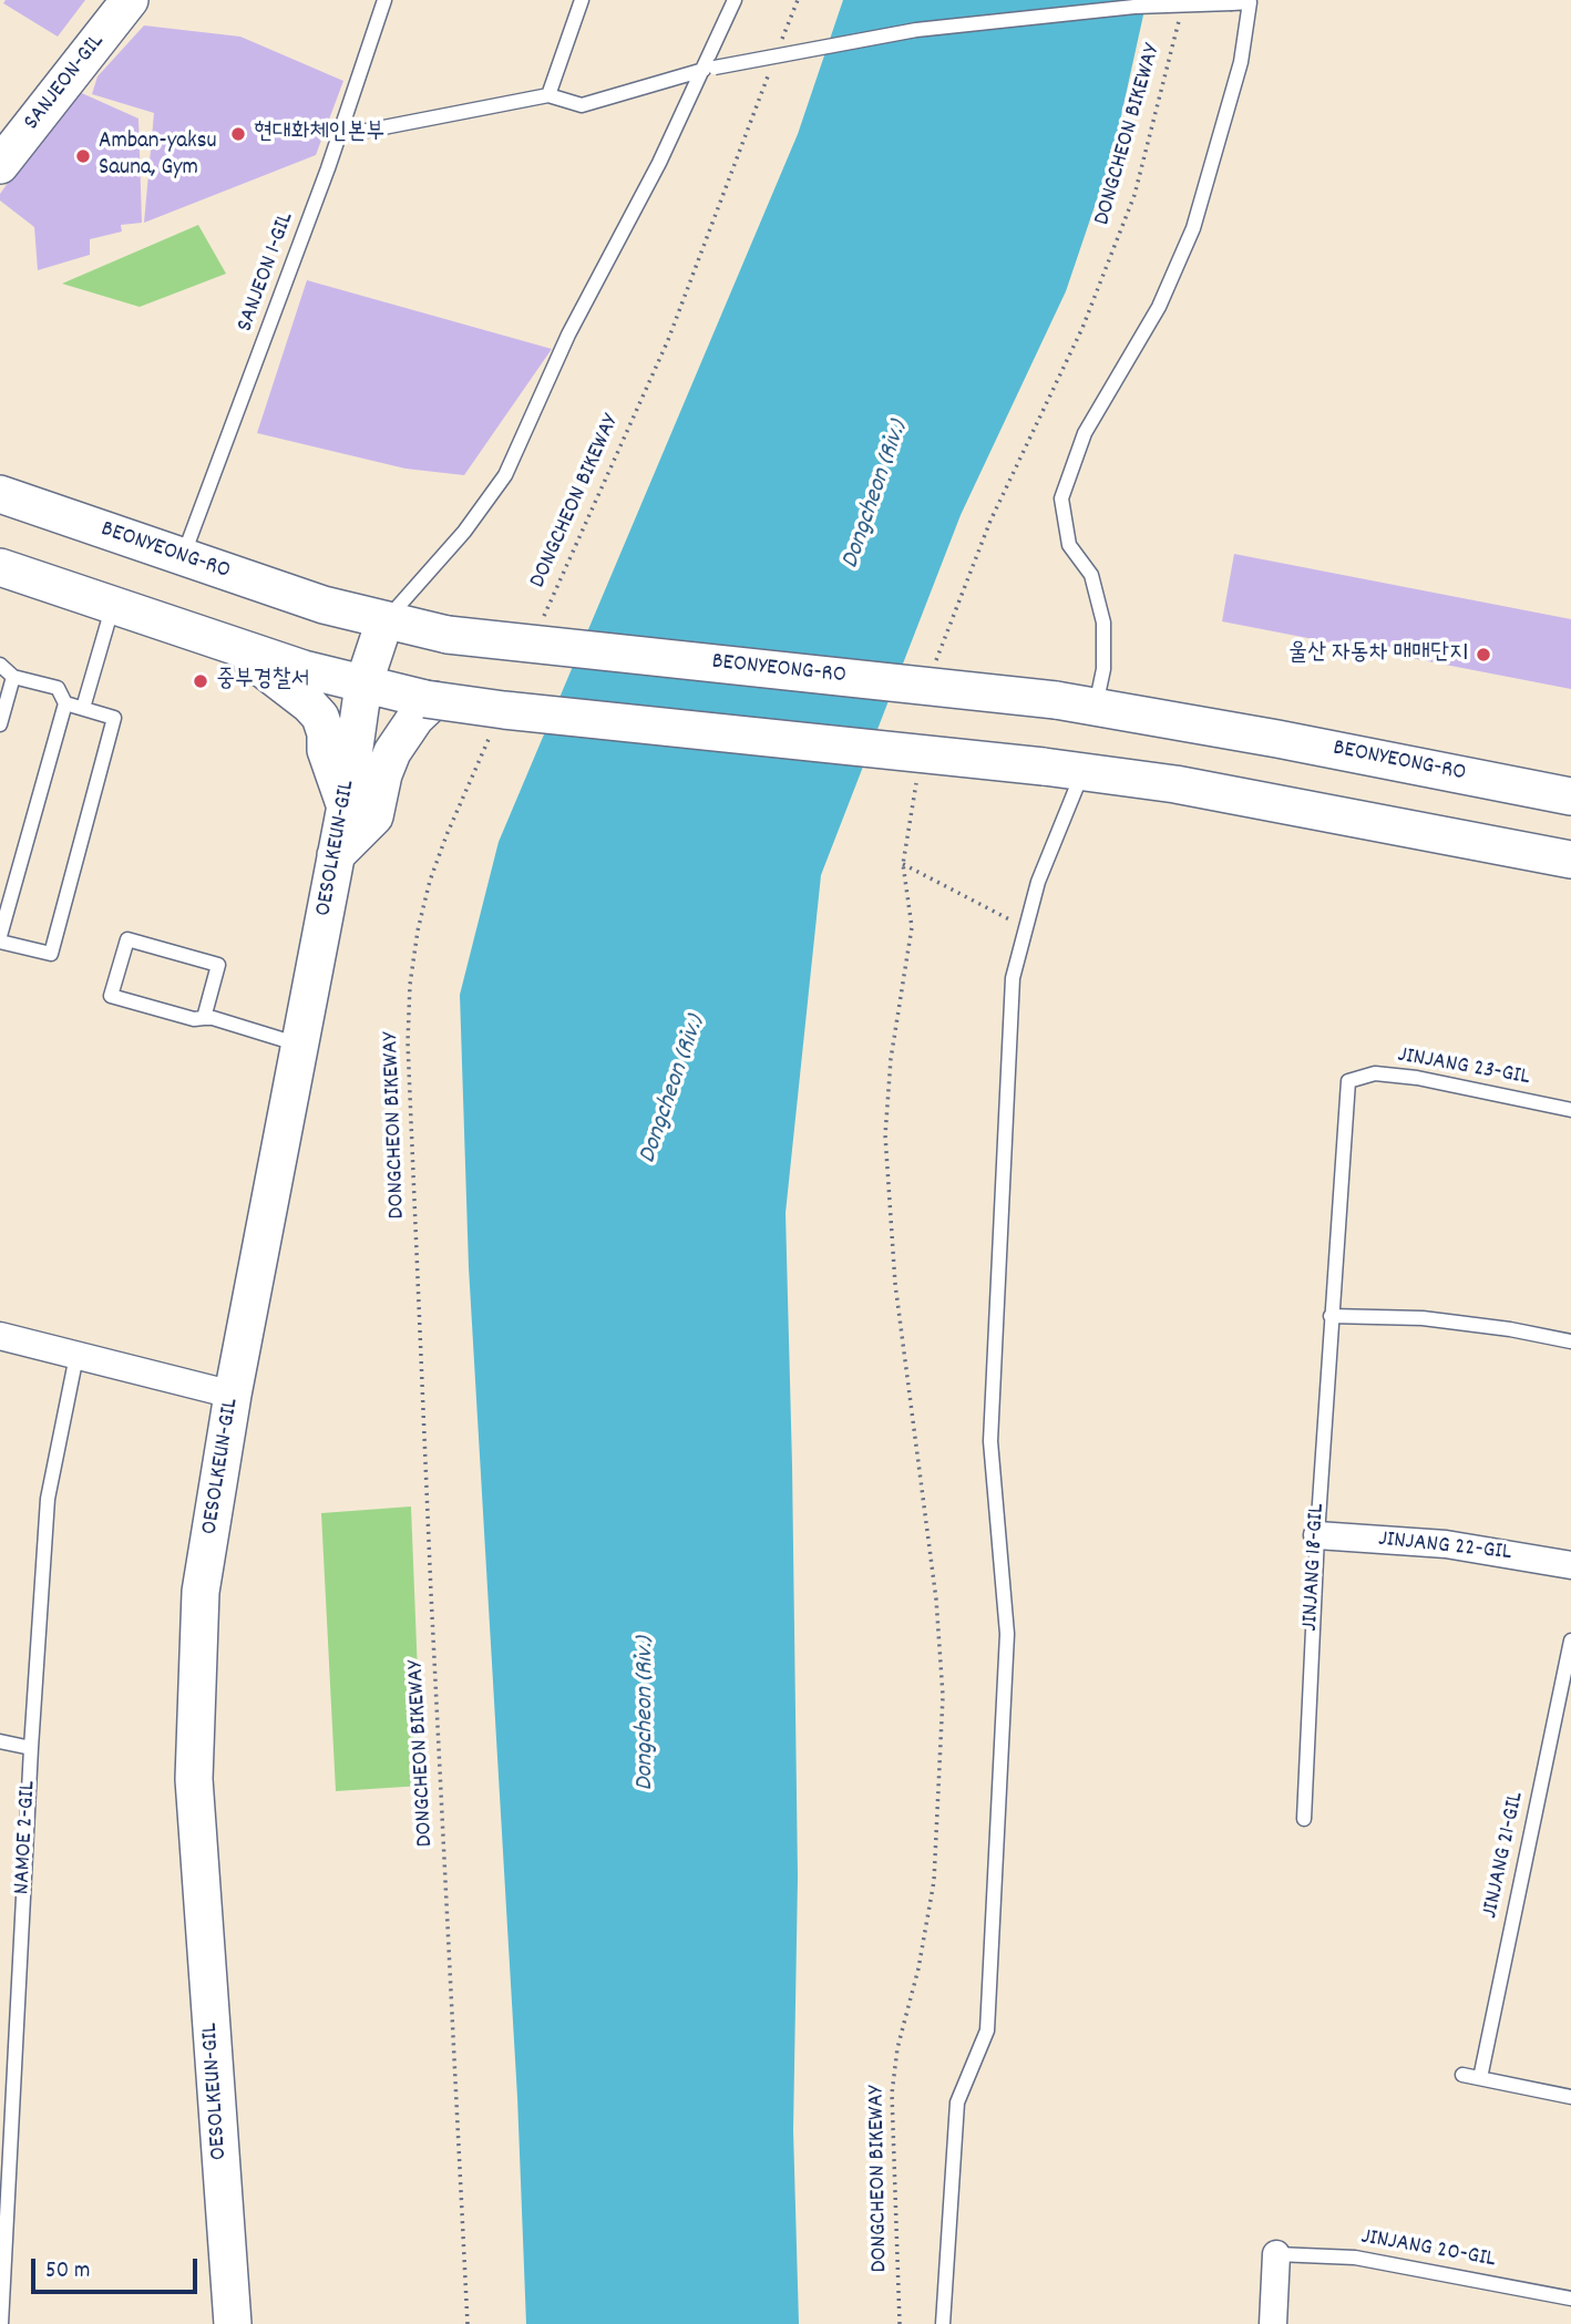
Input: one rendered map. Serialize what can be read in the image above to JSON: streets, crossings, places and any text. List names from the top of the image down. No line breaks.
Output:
{"streets":{"main road":["SANJEON-GIL","BEONYEONG-RO","OESOLKEUN-GIL"],"street":["JINJANG 22-GIL"],"lane":["SANJEON 1-GIL","JINJANG 23-GIL","JINJANG 18-GIL","NAMOE 2-GIL","JINJANG 21-GIL","JINJANG 20-GIL"],"path":["DONGCHEON BIKEWAY"]},"crossings":[["SANJEON 1-GIL","BEONYEONG-RO"],["BEONYEONG-RO","OESOLKEUN-GIL"],["JINJANG 23-GIL","JINJANG 18-GIL"],["JINJANG 22-GIL","JINJANG 18-GIL"]],"water":["Dongcheon (Riv.)"],"places":["현대화체인본부","Amban-yaksu Sauna, Gym","울산 자동차 매매단지","중부경찰서"],"scale_bar":"50 m"}
